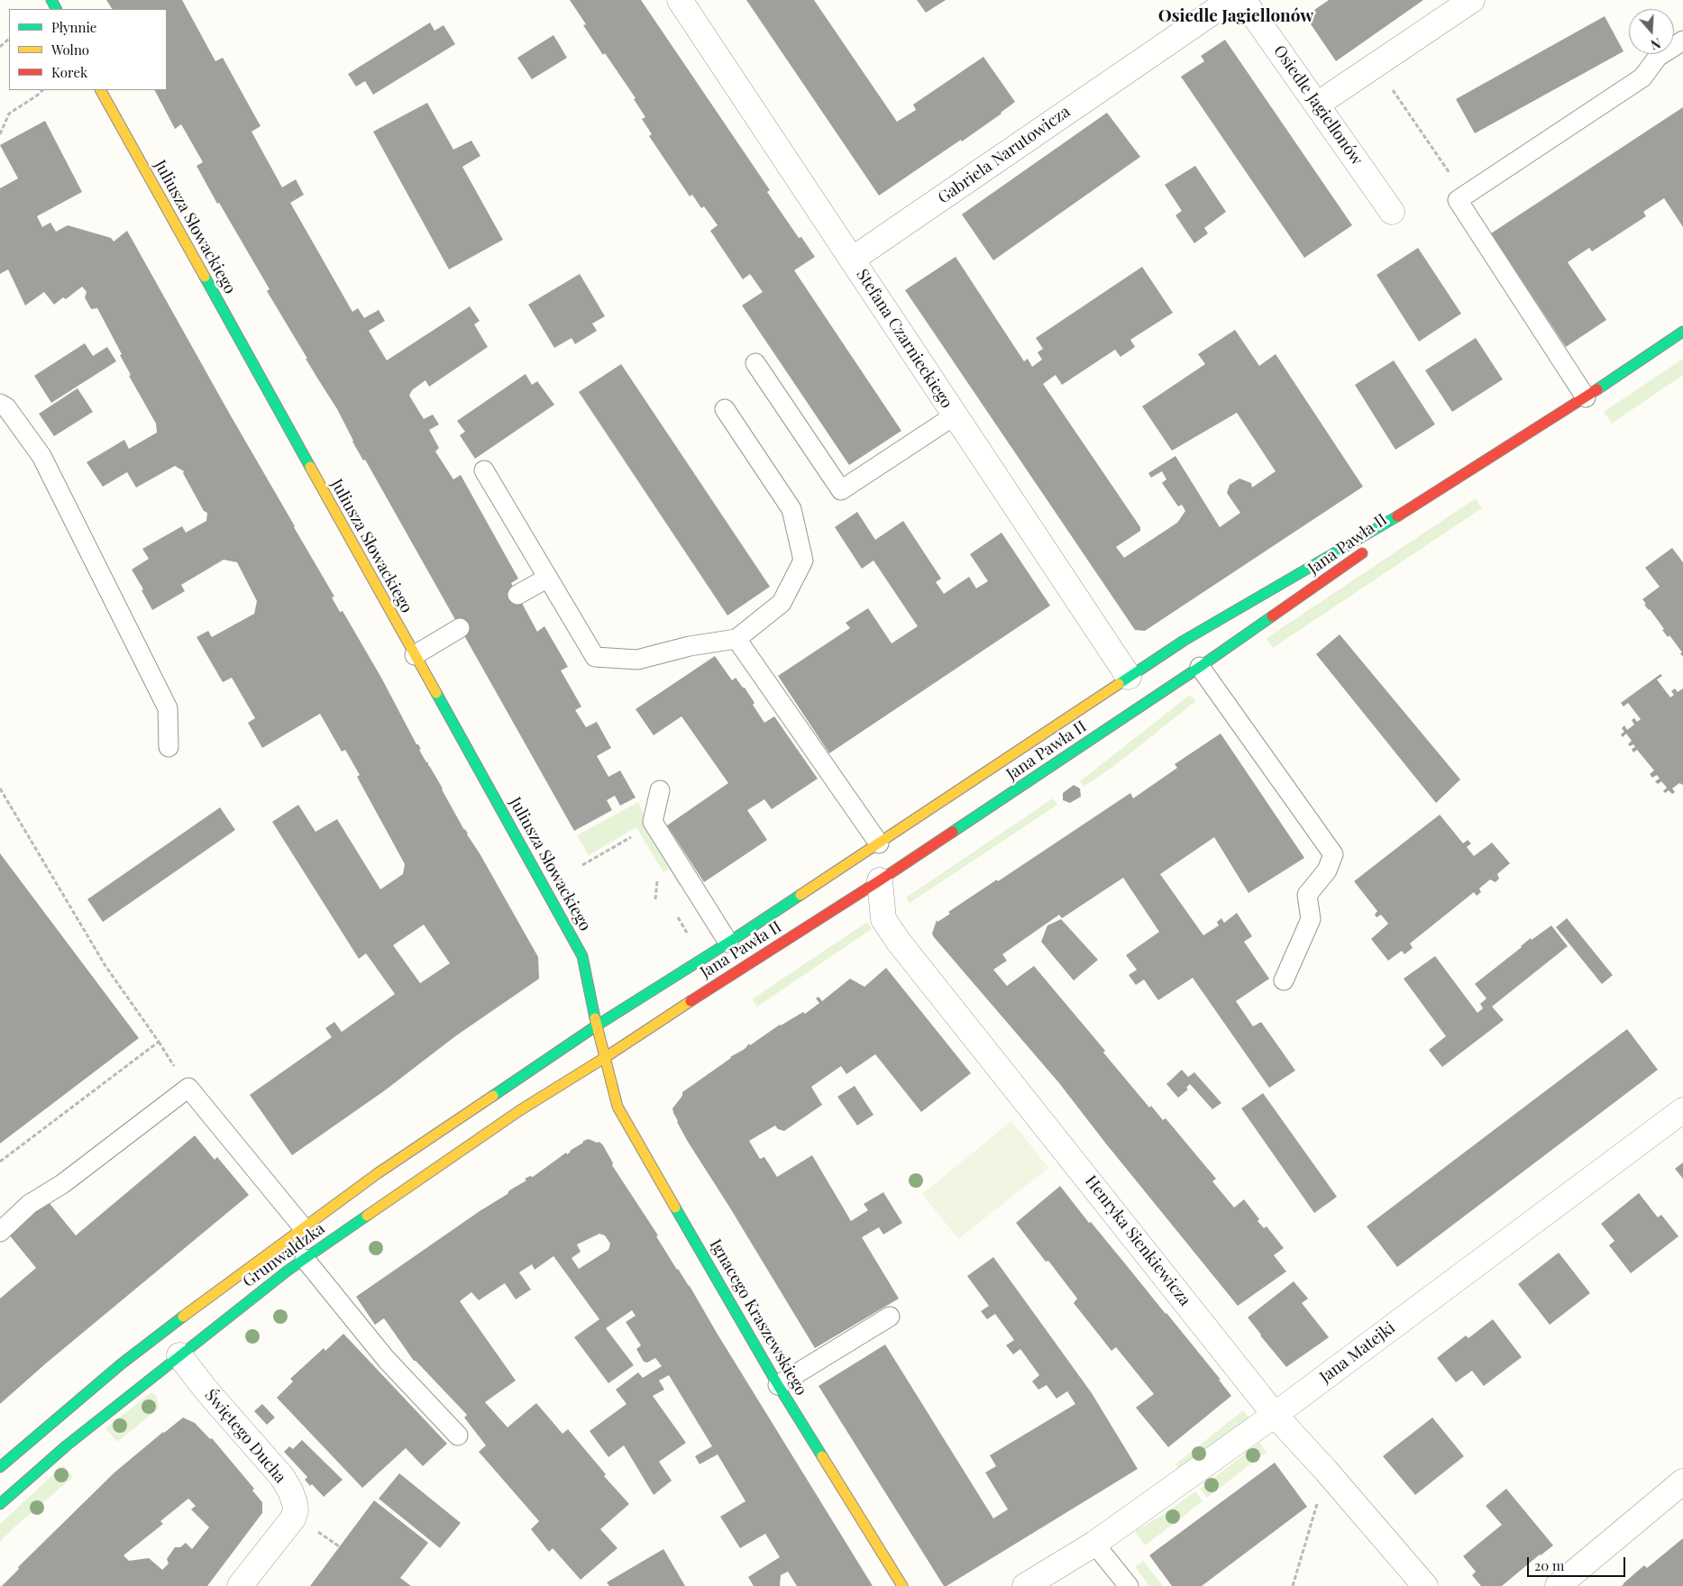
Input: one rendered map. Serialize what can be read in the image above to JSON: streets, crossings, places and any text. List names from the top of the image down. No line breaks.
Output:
{"streets":{"main road":["Juliusza Słowackiego","Jana Pawła II","Grunwaldzka","Ignacego Kraszewskiego"],"street":["Osiedle Jagiellonów","Gabriela Narutowicza","Stefana Czarnieckiego","Henryka Sienkiewicza","Jana Matejki","Świętego Ducha"]},"crossings":[["Gabriela Narutowicza","Stefana Czarnieckiego"],["Juliusza Słowackiego","Jana Pawła II"],["Juliusza Słowackiego","Grunwaldzka"],["Juliusza Słowackiego","Ignacego Kraszewskiego"],["Stefana Czarnieckiego","Jana Pawła II"],["Jana Pawła II","Henryka Sienkiewicza"],["Jana Pawła II","Grunwaldzka"],["Jana Pawła II","Ignacego Kraszewskiego"],["Henryka Sienkiewicza","Jana Matejki"],["Grunwaldzka","Ignacego Kraszewskiego"],["Grunwaldzka","Świętego Ducha"]],"districts":["Osiedle Jagiellonów"],"legend":["Płynnie","Wolno","Korek"],"scale_bar":"20 m","north":"bottom"}
